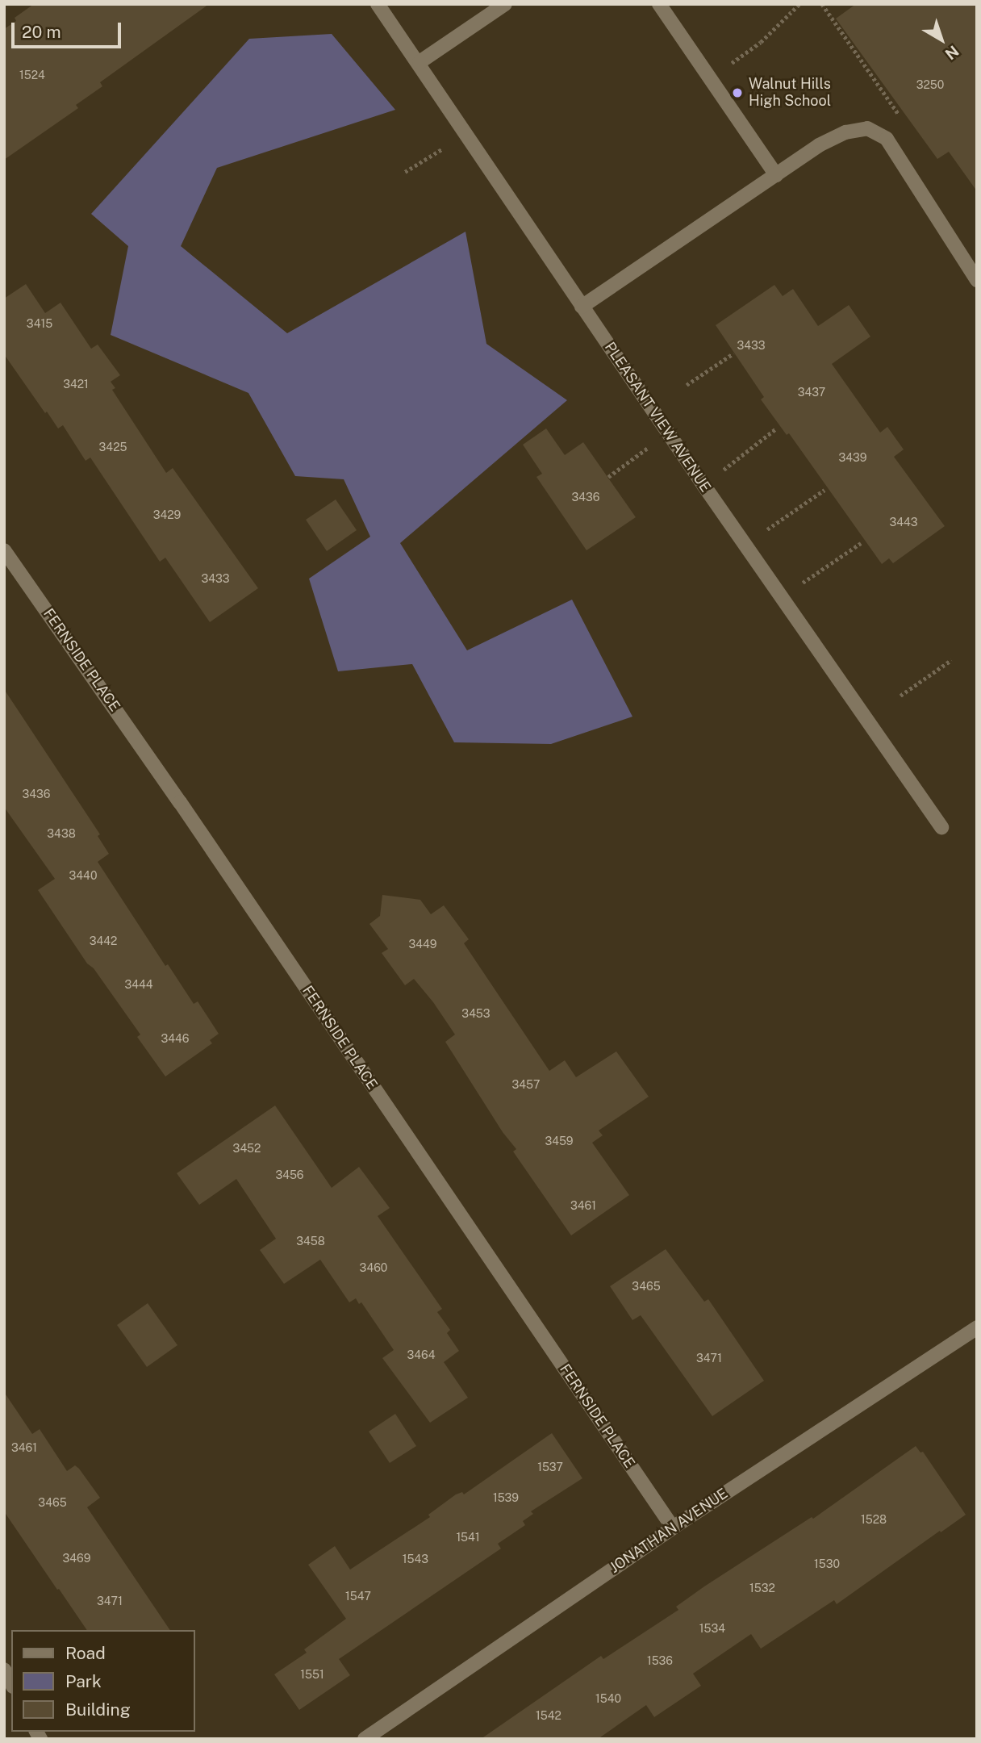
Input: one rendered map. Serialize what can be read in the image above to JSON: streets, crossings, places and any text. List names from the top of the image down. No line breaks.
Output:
{"streets":{"street":["PLEASANT VIEW AVENUE","FERNSIDE PLACE","JONATHAN AVENUE"]},"crossings":[["FERNSIDE PLACE","JONATHAN AVENUE"]],"places":["Walnut Hills High School"],"house_numbers":["1524","3250","3415","3433","3421","3437","3425","3439","3436","3429","3443","3433","3436","3438","3440","3442","3449","3444","3453","3446","3457","3459","3452","3456","3461","3458","3460","3465","3464","3471","3461","1537","1539","3465","1528","1541","3469","1543","1530","1532","1547","3471","1534","1536","1551","1540","1542"],"legend":["Road","Park","Building"],"scale_bar":"20 m","north":"bottom right"}
